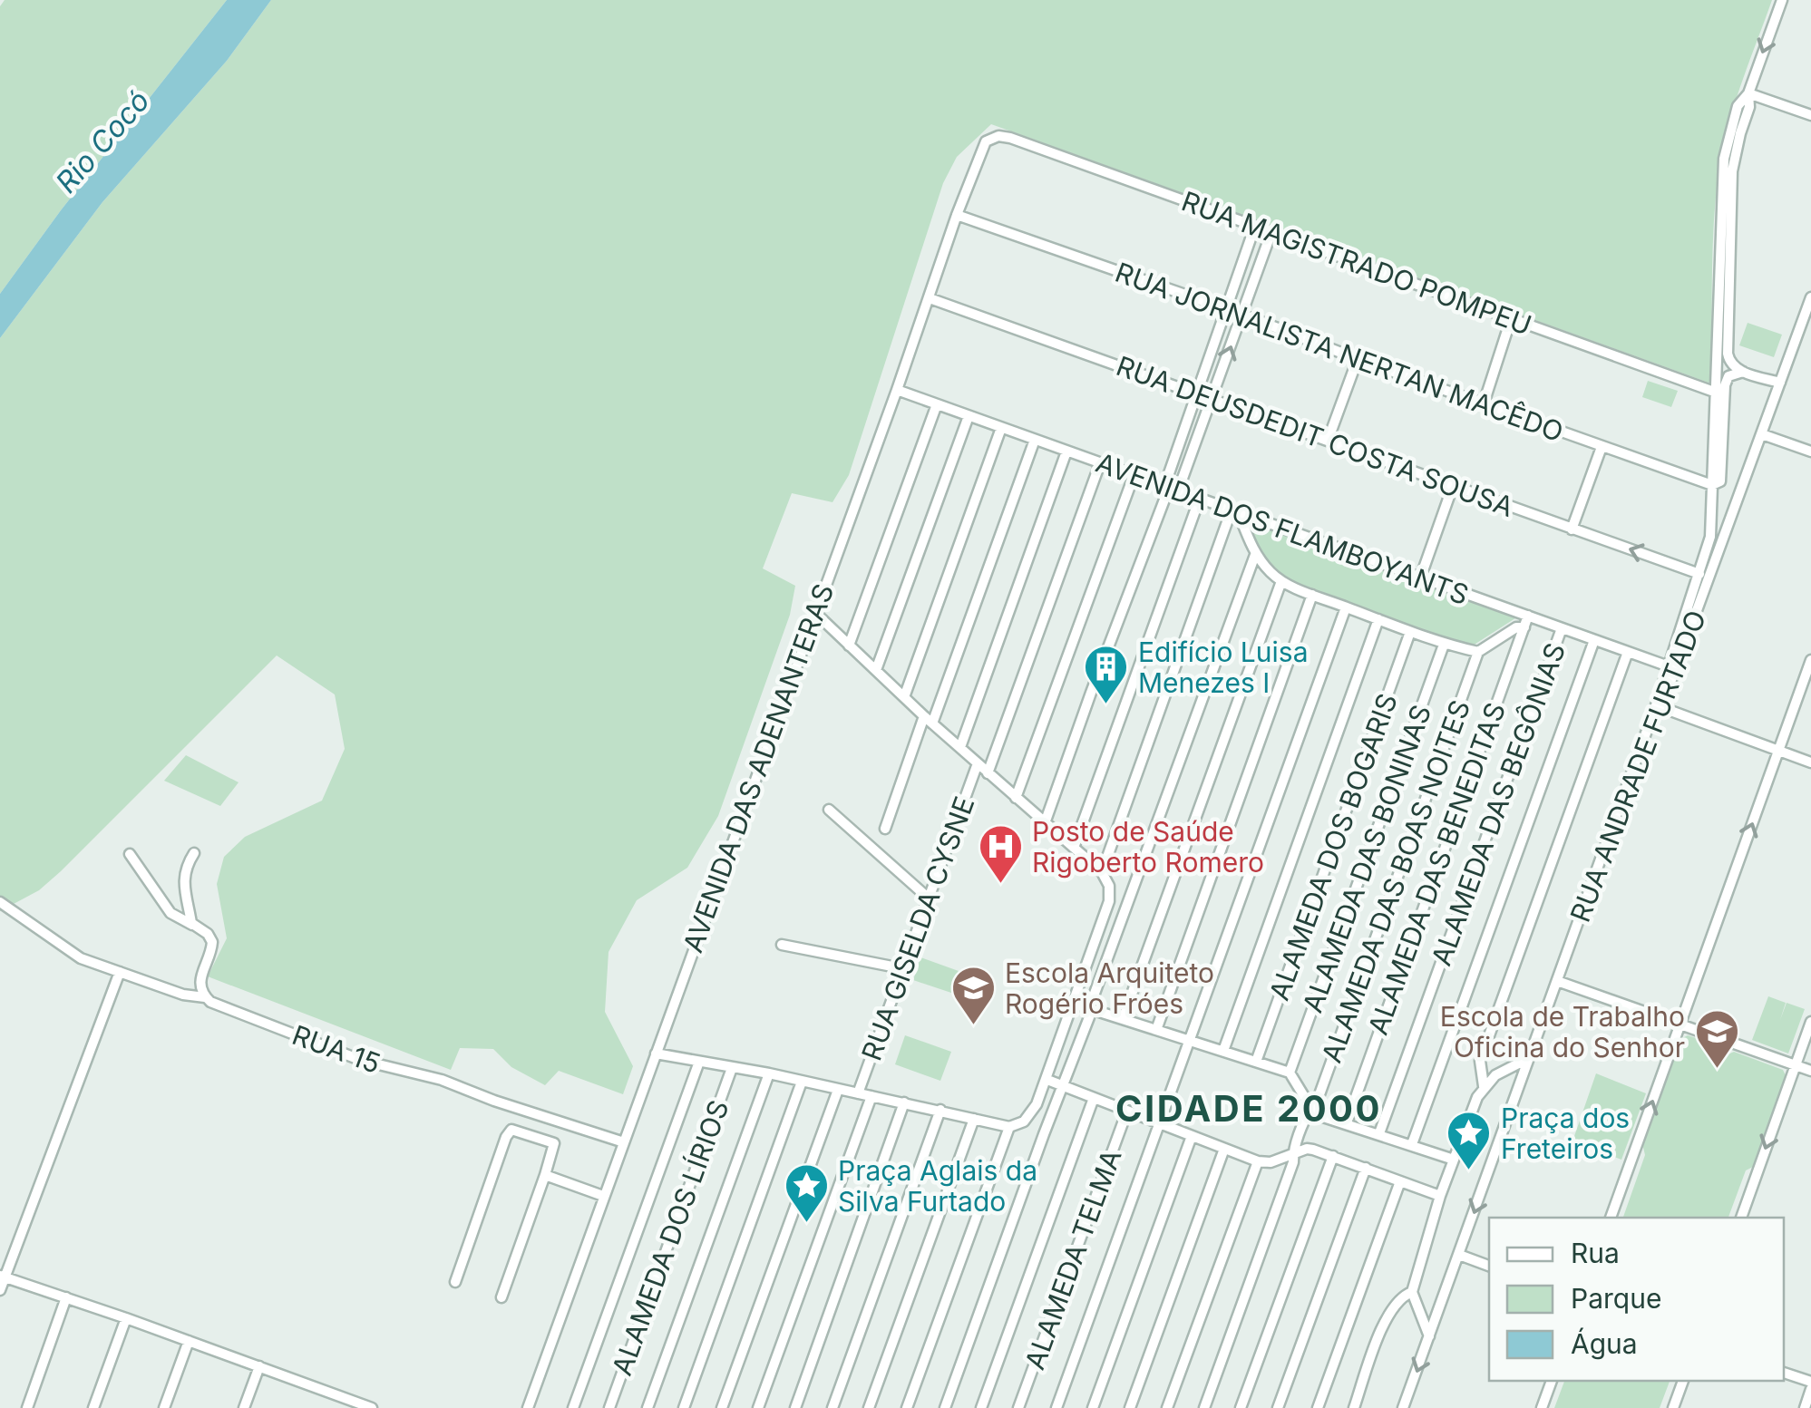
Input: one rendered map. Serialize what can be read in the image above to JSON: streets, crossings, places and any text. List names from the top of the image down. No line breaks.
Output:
{"streets":{"street":["RUA MAGISTRADO POMPEU","RUA JORNALISTA NERTAN MACÊDO","RUA DEUSDEDIT COSTA SOUSA","AVENIDA DOS FLAMBOYANTS","RUA ANDRADE FURTADO","AVENIDA DAS ADENANTERAS","ALAMEDA DAS BEGÔNIAS","ALAMEDA DOS BOGARIS","ALAMEDA DAS BONINAS","ALAMEDA DAS BENEDITAS","ALAMEDA DAS BOAS NOITES","RUA GISELDA CYSNE","RUA 15","ALAMEDA DOS LÍRIOS","ALAMEDA TELMA"]},"crossings":[["RUA MAGISTRADO POMPEU","AVENIDA DAS ADENANTERAS"],["RUA JORNALISTA NERTAN MACÊDO","AVENIDA DAS ADENANTERAS"],["RUA DEUSDEDIT COSTA SOUSA","AVENIDA DAS ADENANTERAS"],["AVENIDA DOS FLAMBOYANTS","AVENIDA DAS ADENANTERAS"],["AVENIDA DOS FLAMBOYANTS","ALAMEDA DAS BEGÔNIAS"],["AVENIDA DOS FLAMBOYANTS","ALAMEDA DAS BENEDITAS"],["AVENIDA DAS ADENANTERAS","RUA 15"]],"districts":["CIDADE 2000"],"water":["Rio Cocó"],"places":{"building":["Edifício Luisa Menezes I"],"hospital":["Posto de Saúde Rigoberto Romero"],"school or university":["Escola Arquiteto Rogério Fróes","Escola de Trabalho Oficina do Senhor"],"place":["Praça dos Freteiros","Praça Aglais da Silva Furtado"]},"legend":["Rua","Parque","Água"]}
